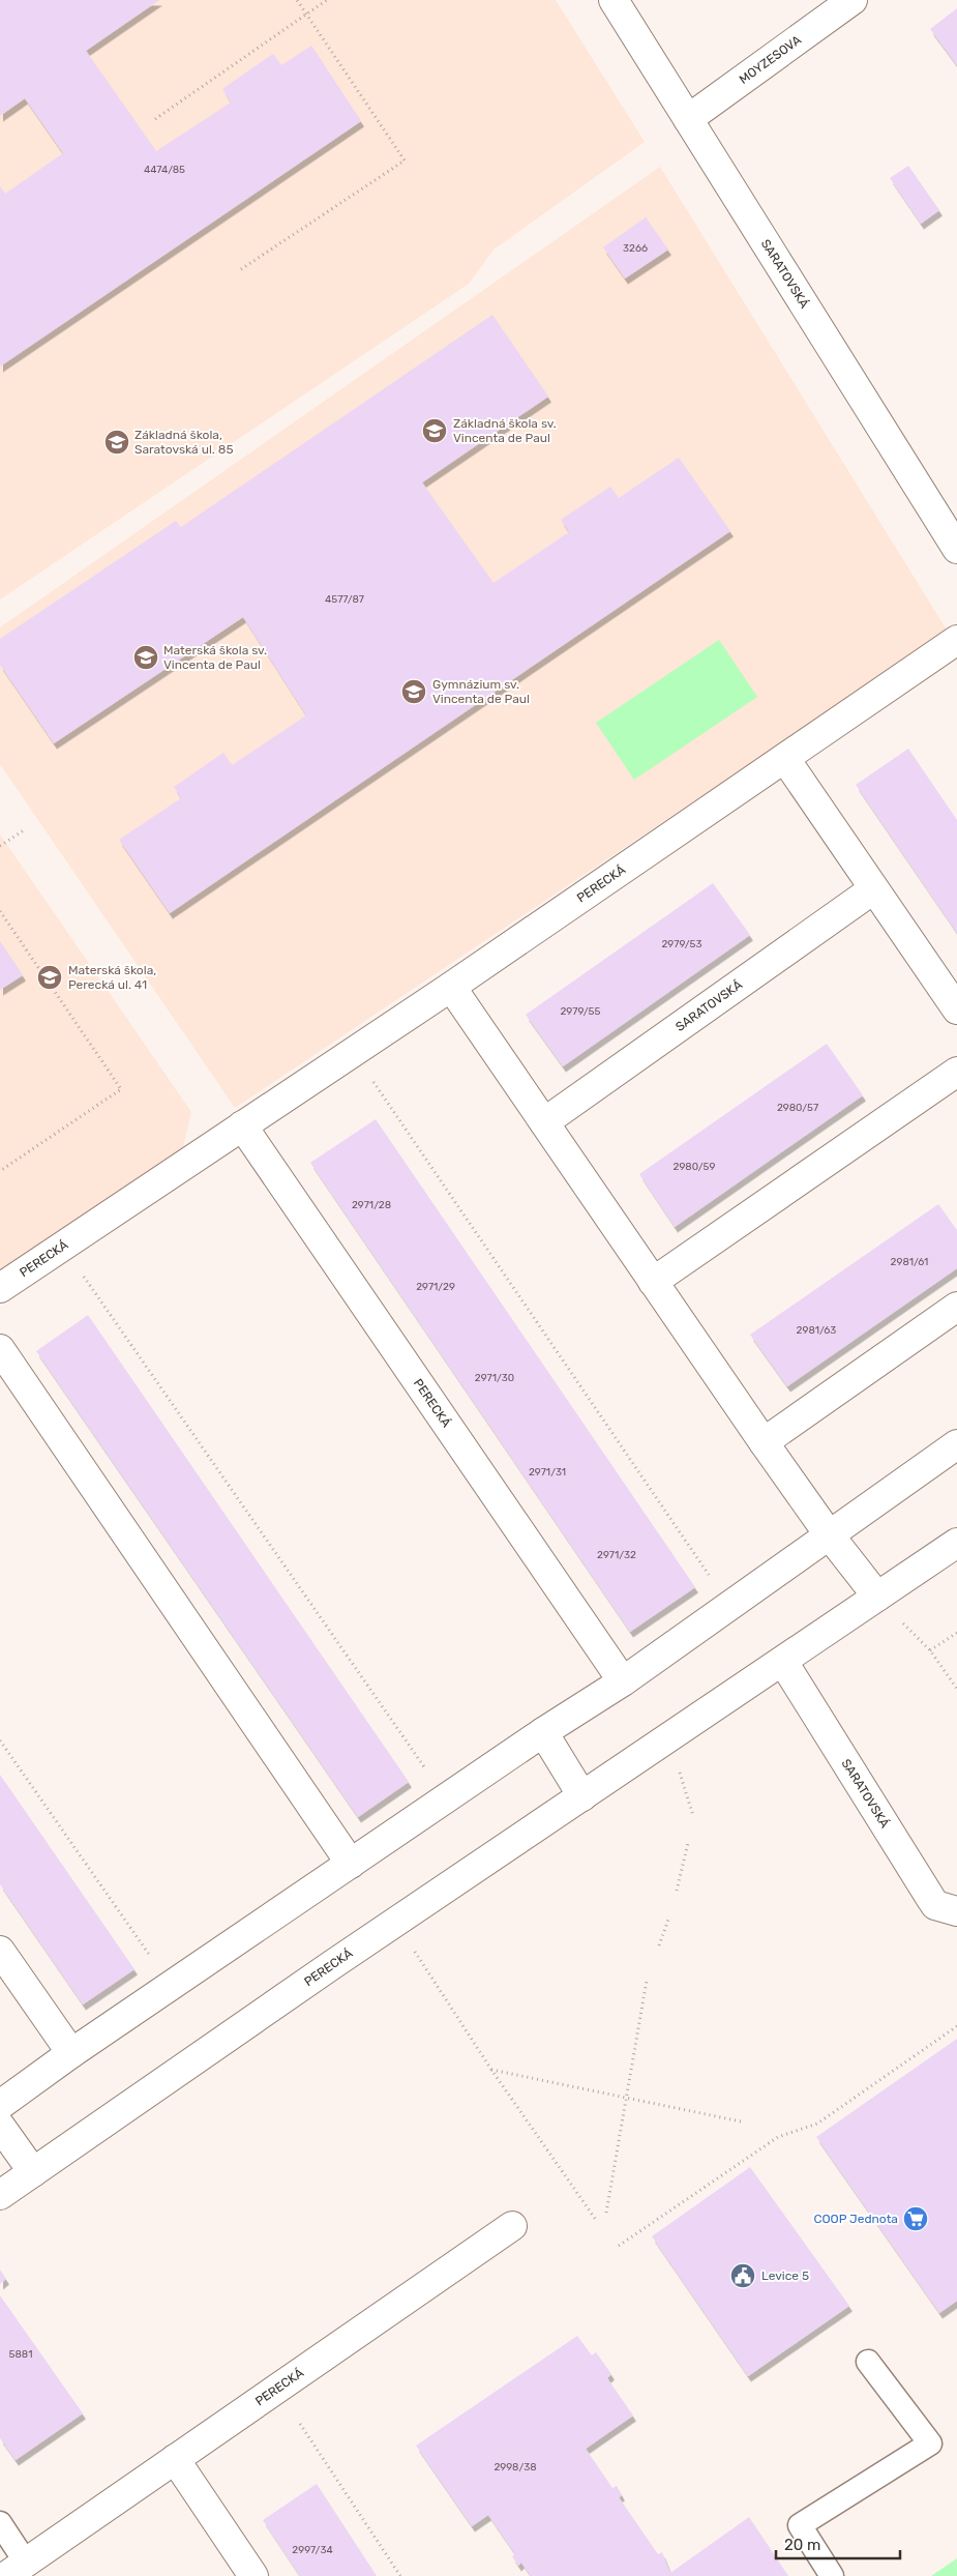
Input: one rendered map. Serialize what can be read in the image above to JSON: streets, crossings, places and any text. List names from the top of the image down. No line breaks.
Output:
{"streets":{"street":["MOYZESOVA","SARATOVSKÁ","PERECKÁ"]},"crossings":[["MOYZESOVA","SARATOVSKÁ"],["SARATOVSKÁ","PERECKÁ"]],"places":{"school or university":["Základná škola sv. Vincenta de Paul","Základná škola, Saratovská ul. 85","Materská škola sv. Vincenta de Paul","Gymnázium sv. Vincenta de Paul","Materská škola, Perecká ul. 41"],"supermarket":["COOP Jednota"],"public building":["Levice 5"]},"house_numbers":["4474/85","3266","4577/87","2979/53","2979/55","2980/57","2980/59","2971/28","2981/61","2971/29","2981/63","2971/30","2971/31","2971/32","5881","2998/38","2997/34"],"scale_bar":"20 m"}
